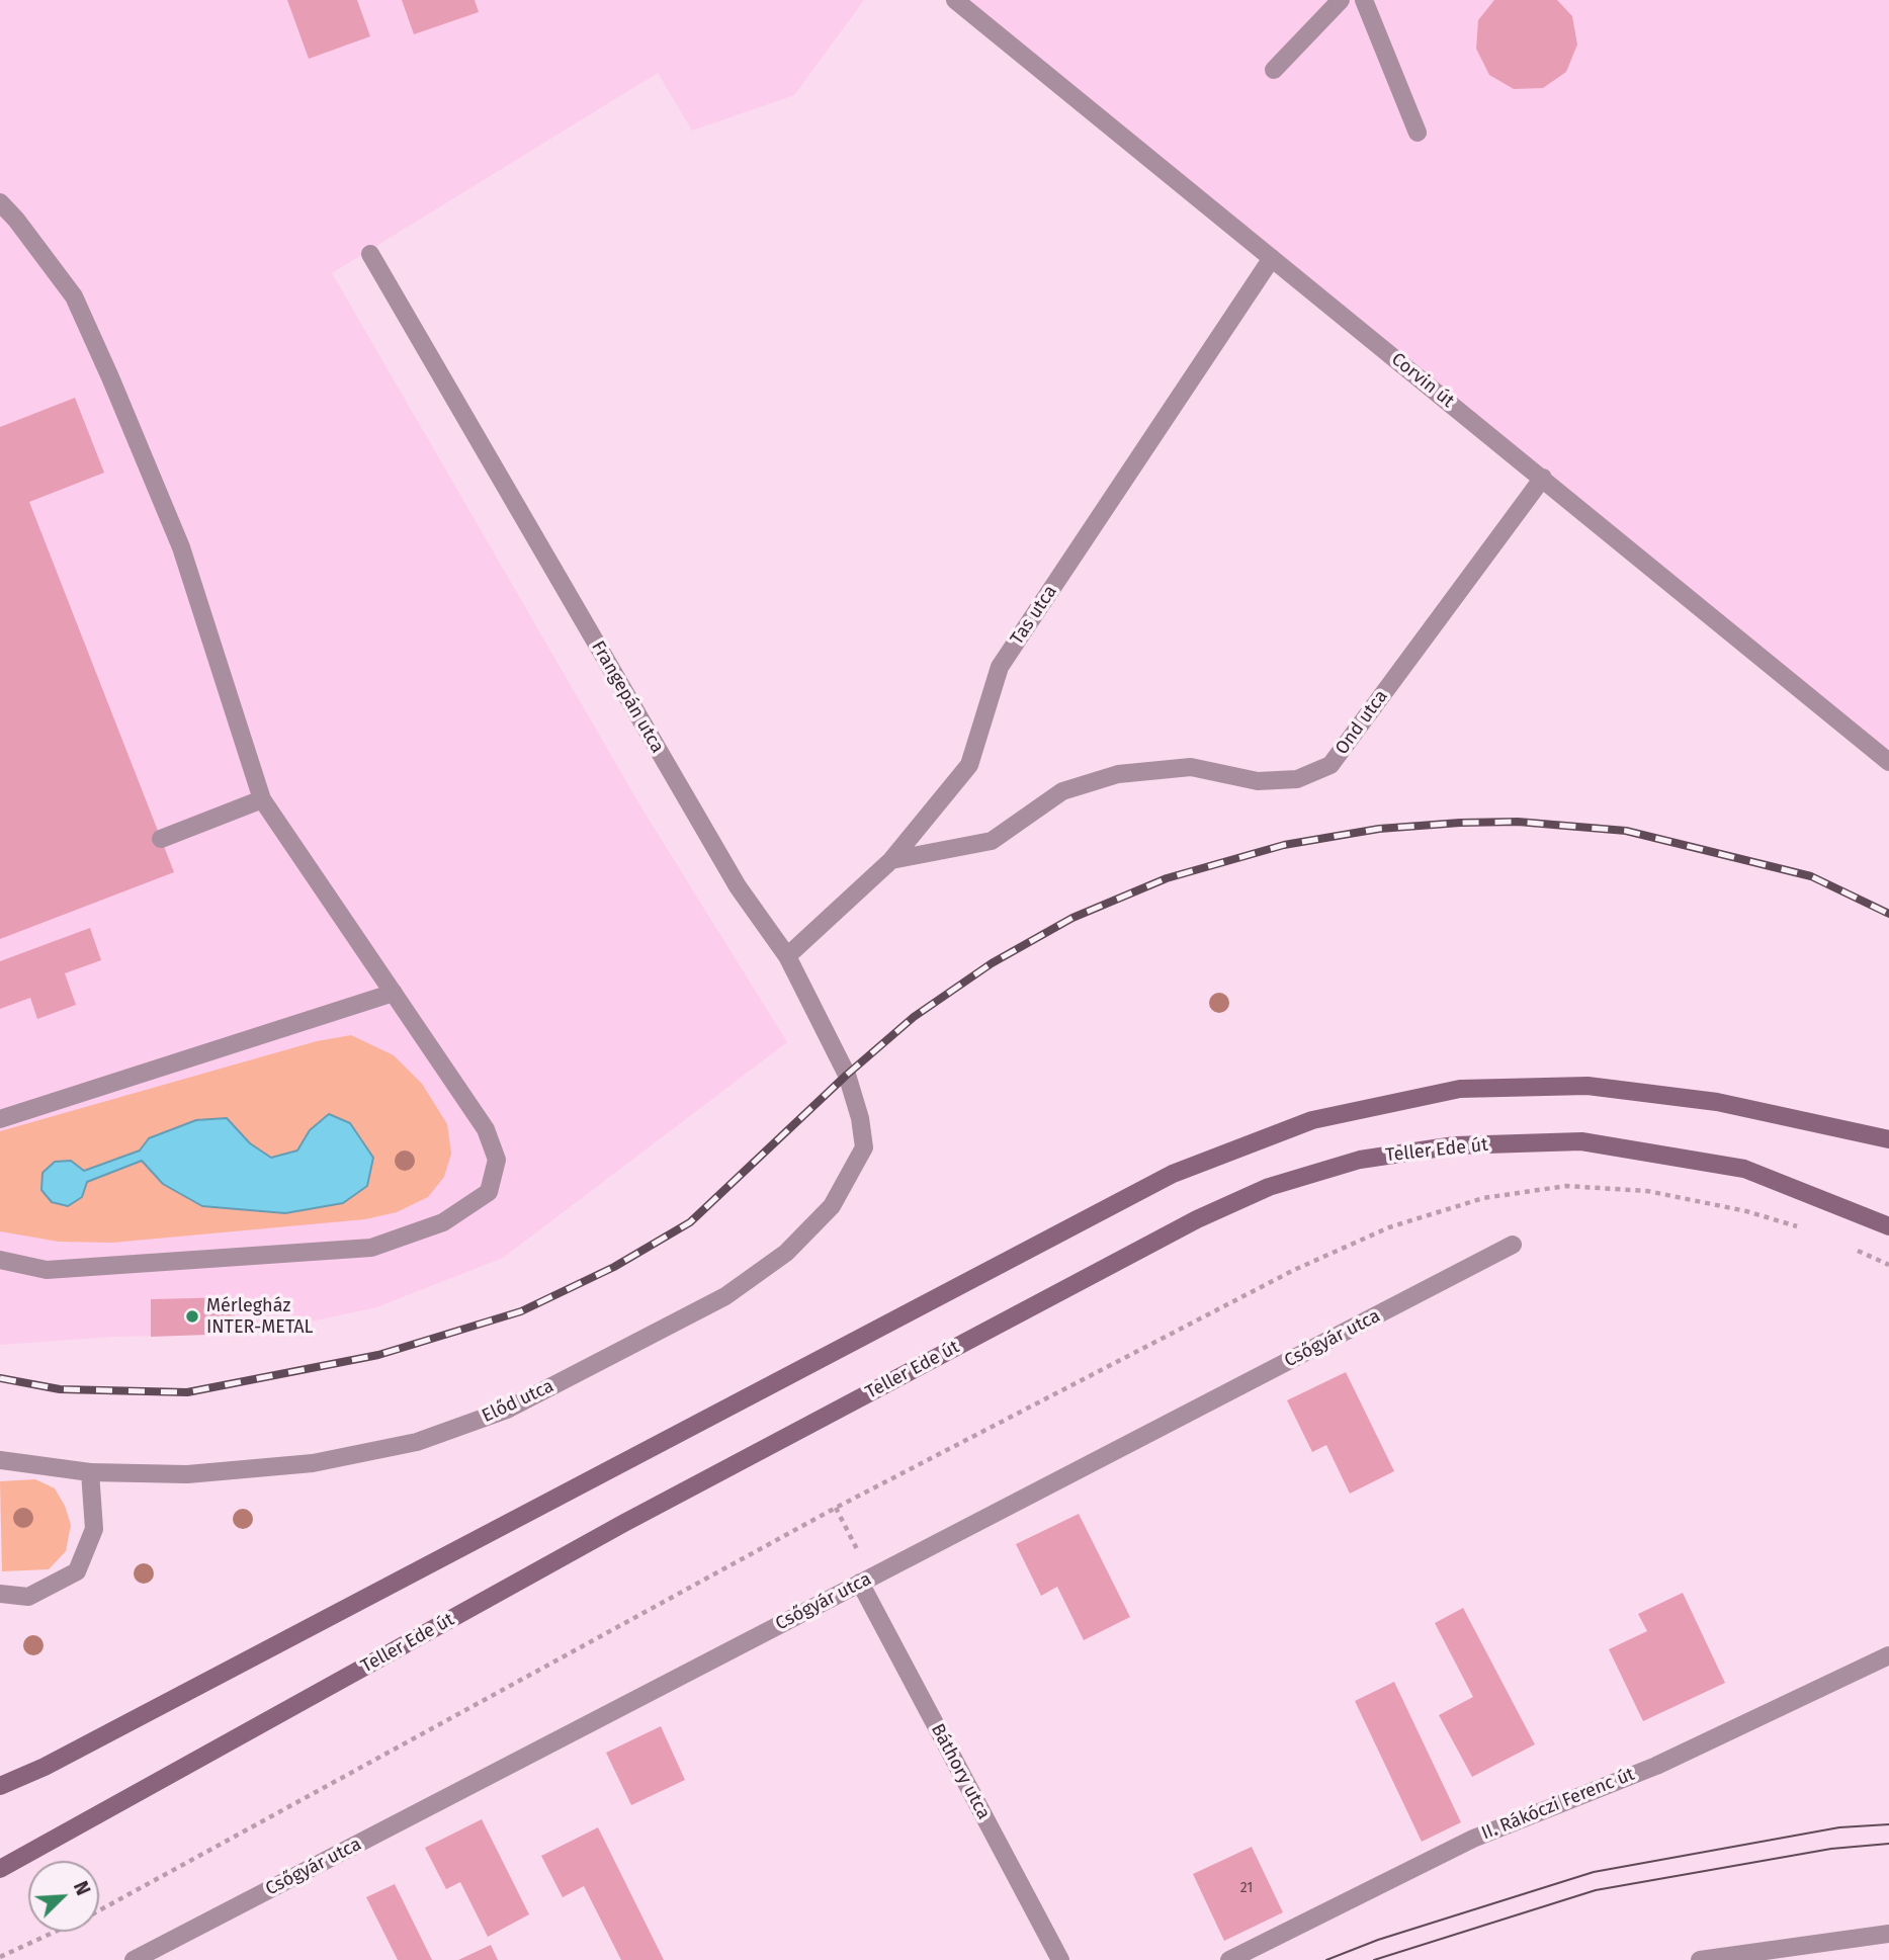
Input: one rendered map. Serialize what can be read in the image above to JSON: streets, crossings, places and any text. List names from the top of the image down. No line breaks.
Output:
{"streets":{"main road":["Teller Ede út"],"street":["Corvin út","Tas utca","Frangepán utca","Ond utca","Csőgyár utca","Előd utca","Báthory utca","II. Rákóczi Ferenc út"]},"crossings":[["Corvin út","Tas utca"],["Corvin út","Ond utca"],["Tas utca","Frangepán utca"],["Tas utca","Ond utca"],["Frangepán utca","Előd utca"],["Csőgyár utca","Báthory utca"]],"places":["Mérlegház INTER-METAL"],"house_numbers":["21"],"north":"top right"}
